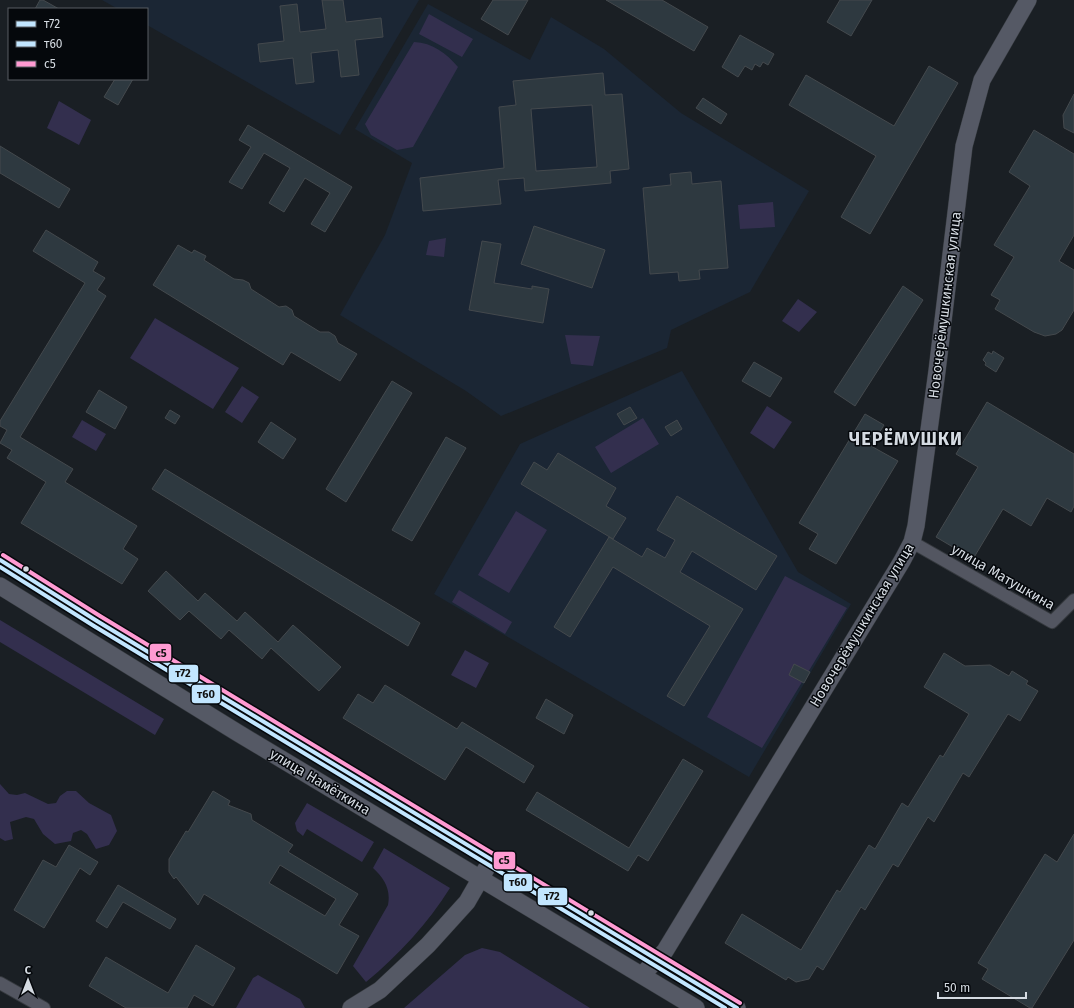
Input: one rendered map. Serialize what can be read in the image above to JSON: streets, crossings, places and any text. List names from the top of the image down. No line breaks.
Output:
{"streets":{"main road":["Новочерёмушкинская улица","улица Намёткина"],"street":["улица Матушкина"]},"crossings":[["Новочерёмушкинская улица","улица Матушкина"],["Новочерёмушкинская улица","улица Намёткина"]],"districts":["ЧЕРЁМУШКИ"],"lines":["transit line с5","transit line т72","transit line т60"],"legend":["т72","т60","с5"],"scale_bar":"50 m","north":"top"}
